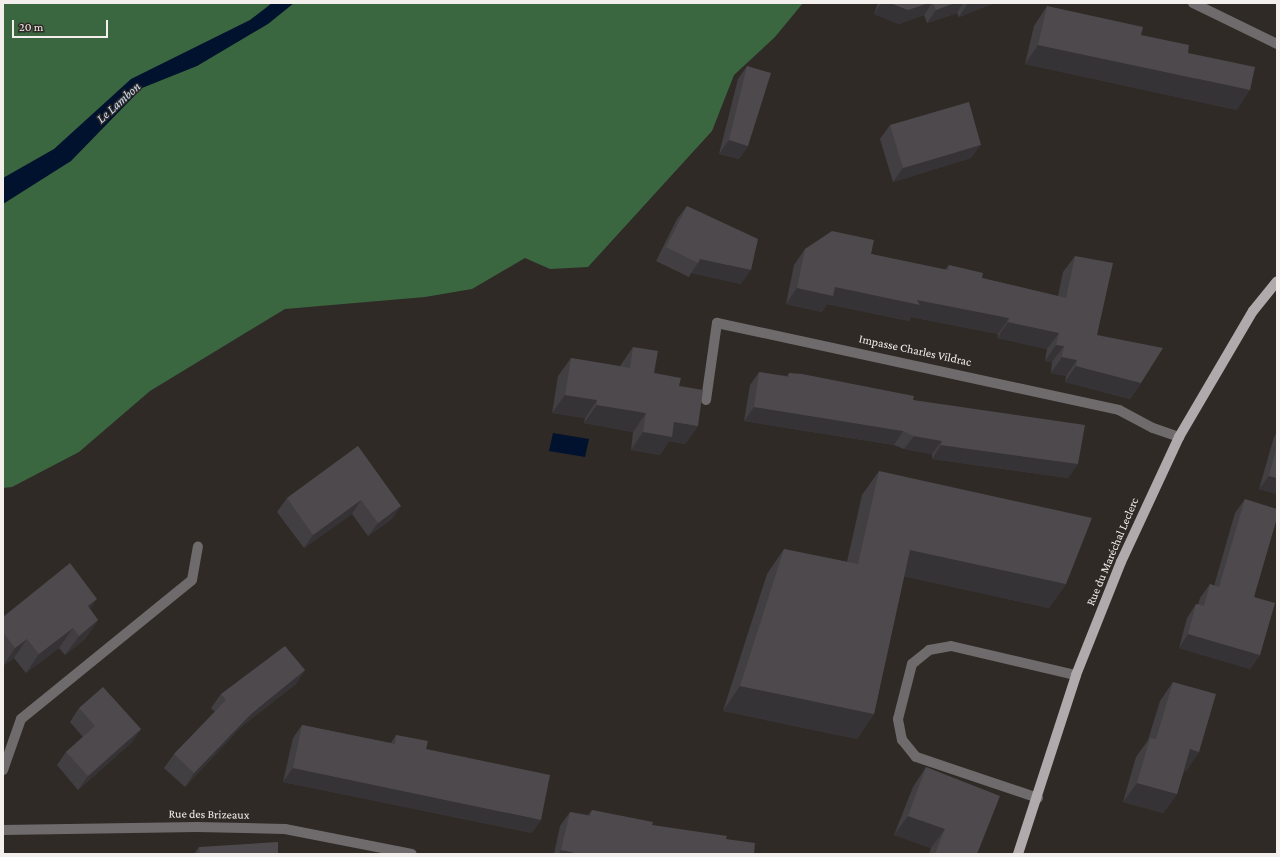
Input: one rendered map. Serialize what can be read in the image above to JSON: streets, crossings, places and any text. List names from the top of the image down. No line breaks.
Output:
{"streets":{"main road":["Rue du Maréchal Leclerc"],"street":["Impasse Charles Vildrac","Rue des Brizeaux"]},"crossings":[["Impasse Charles Vildrac","Rue du Maréchal Leclerc"]],"water":["Le Lambon"],"scale_bar":"20 m"}
